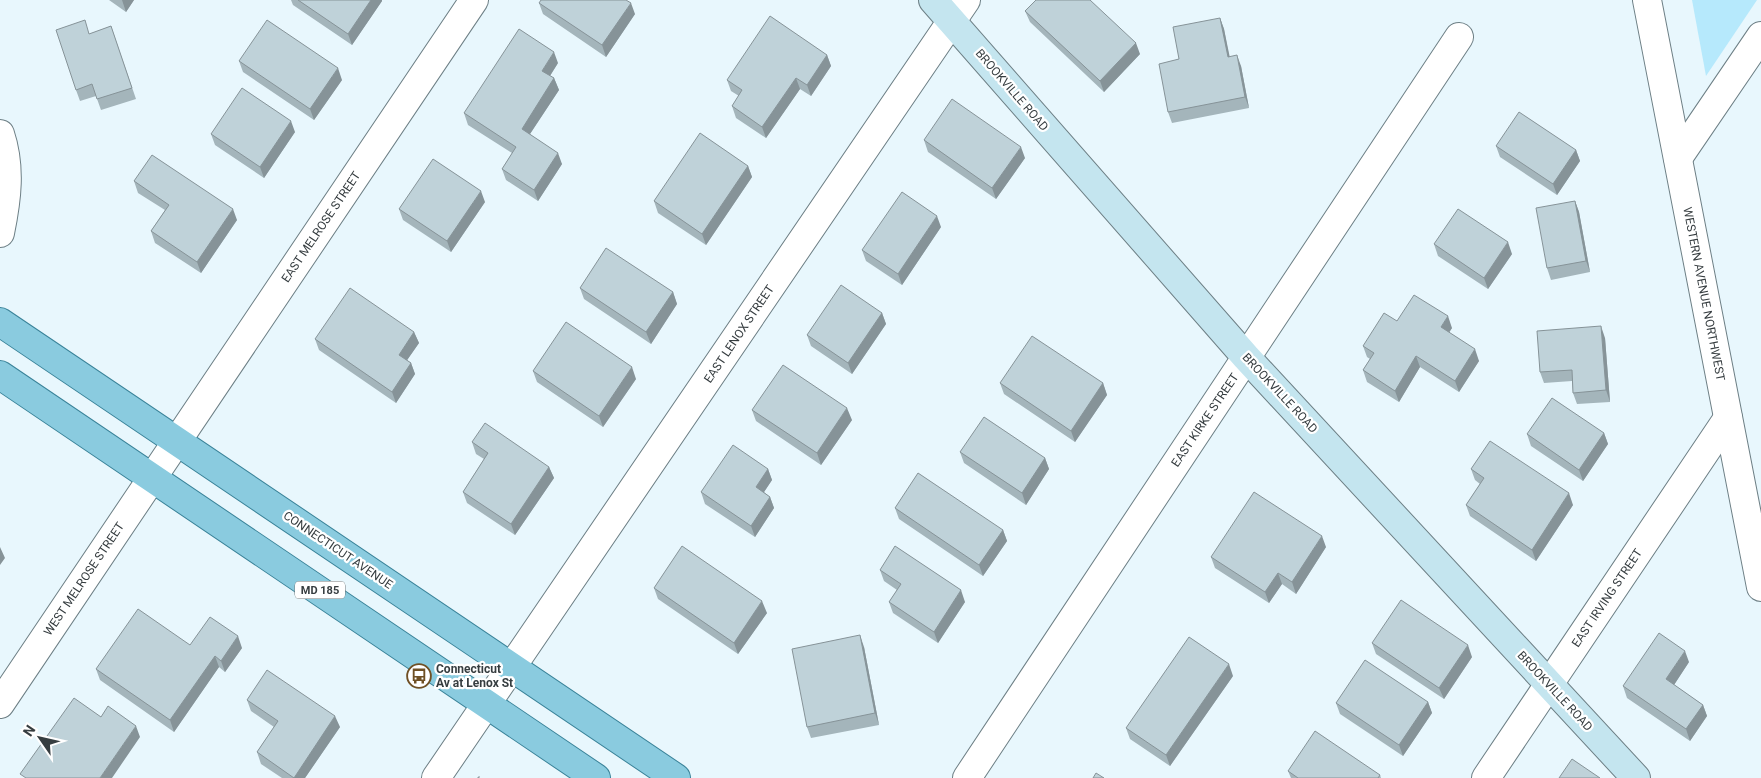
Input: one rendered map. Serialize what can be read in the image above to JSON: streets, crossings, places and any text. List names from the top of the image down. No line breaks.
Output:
{"streets":{"main road":["BROOKVILLE ROAD","CONNECTICUT AVENUE","MD 185"],"street":["EAST MELROSE STREET","WESTERN AVENUE NORTHWEST","EAST LENOX STREET","EAST KIRKE STREET","WEST MELROSE STREET","EAST IRVING STREET"]},"crossings":[["BROOKVILLE ROAD","EAST LENOX STREET"],["BROOKVILLE ROAD","EAST KIRKE STREET"],["BROOKVILLE ROAD","EAST IRVING STREET"],["EAST MELROSE STREET","CONNECTICUT AVENUE"],["EAST MELROSE STREET","WEST MELROSE STREET"],["WESTERN AVENUE NORTHWEST","EAST IRVING STREET"],["EAST LENOX STREET","CONNECTICUT AVENUE"],["EAST LENOX STREET","MD 185"],["CONNECTICUT AVENUE","WEST MELROSE STREET"],["WEST MELROSE STREET","MD 185"]],"places":{"bus stop":["Connecticut Av at Lenox St"]},"north":"top left"}
